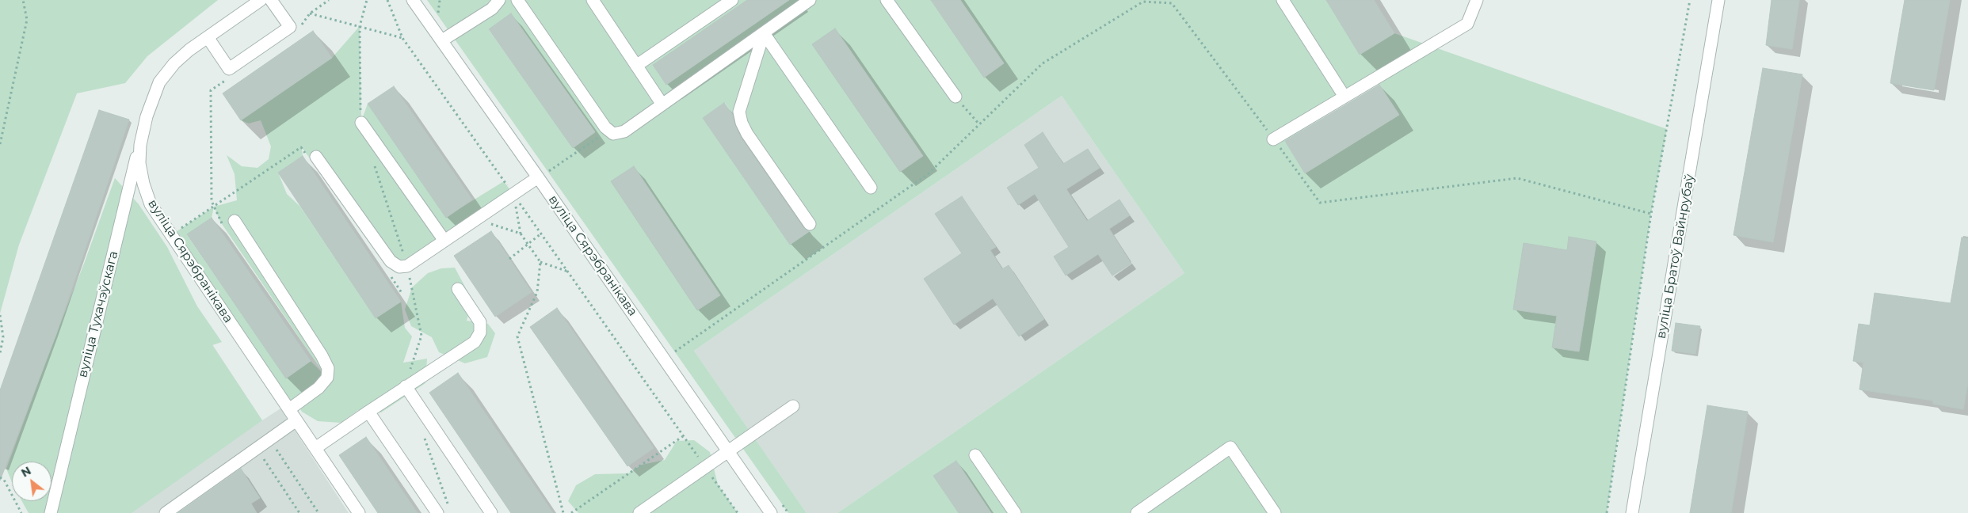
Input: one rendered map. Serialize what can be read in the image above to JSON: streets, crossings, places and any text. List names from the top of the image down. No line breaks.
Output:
{"streets":{"street":["вуліца Сярэбранікава","вуліца Братоў Вайнрубаў","вуліца Тухачэўскага"]},"crossings":[["вуліца Сярэбранікава","вуліца Тухачэўскага"]],"north":"top left"}
